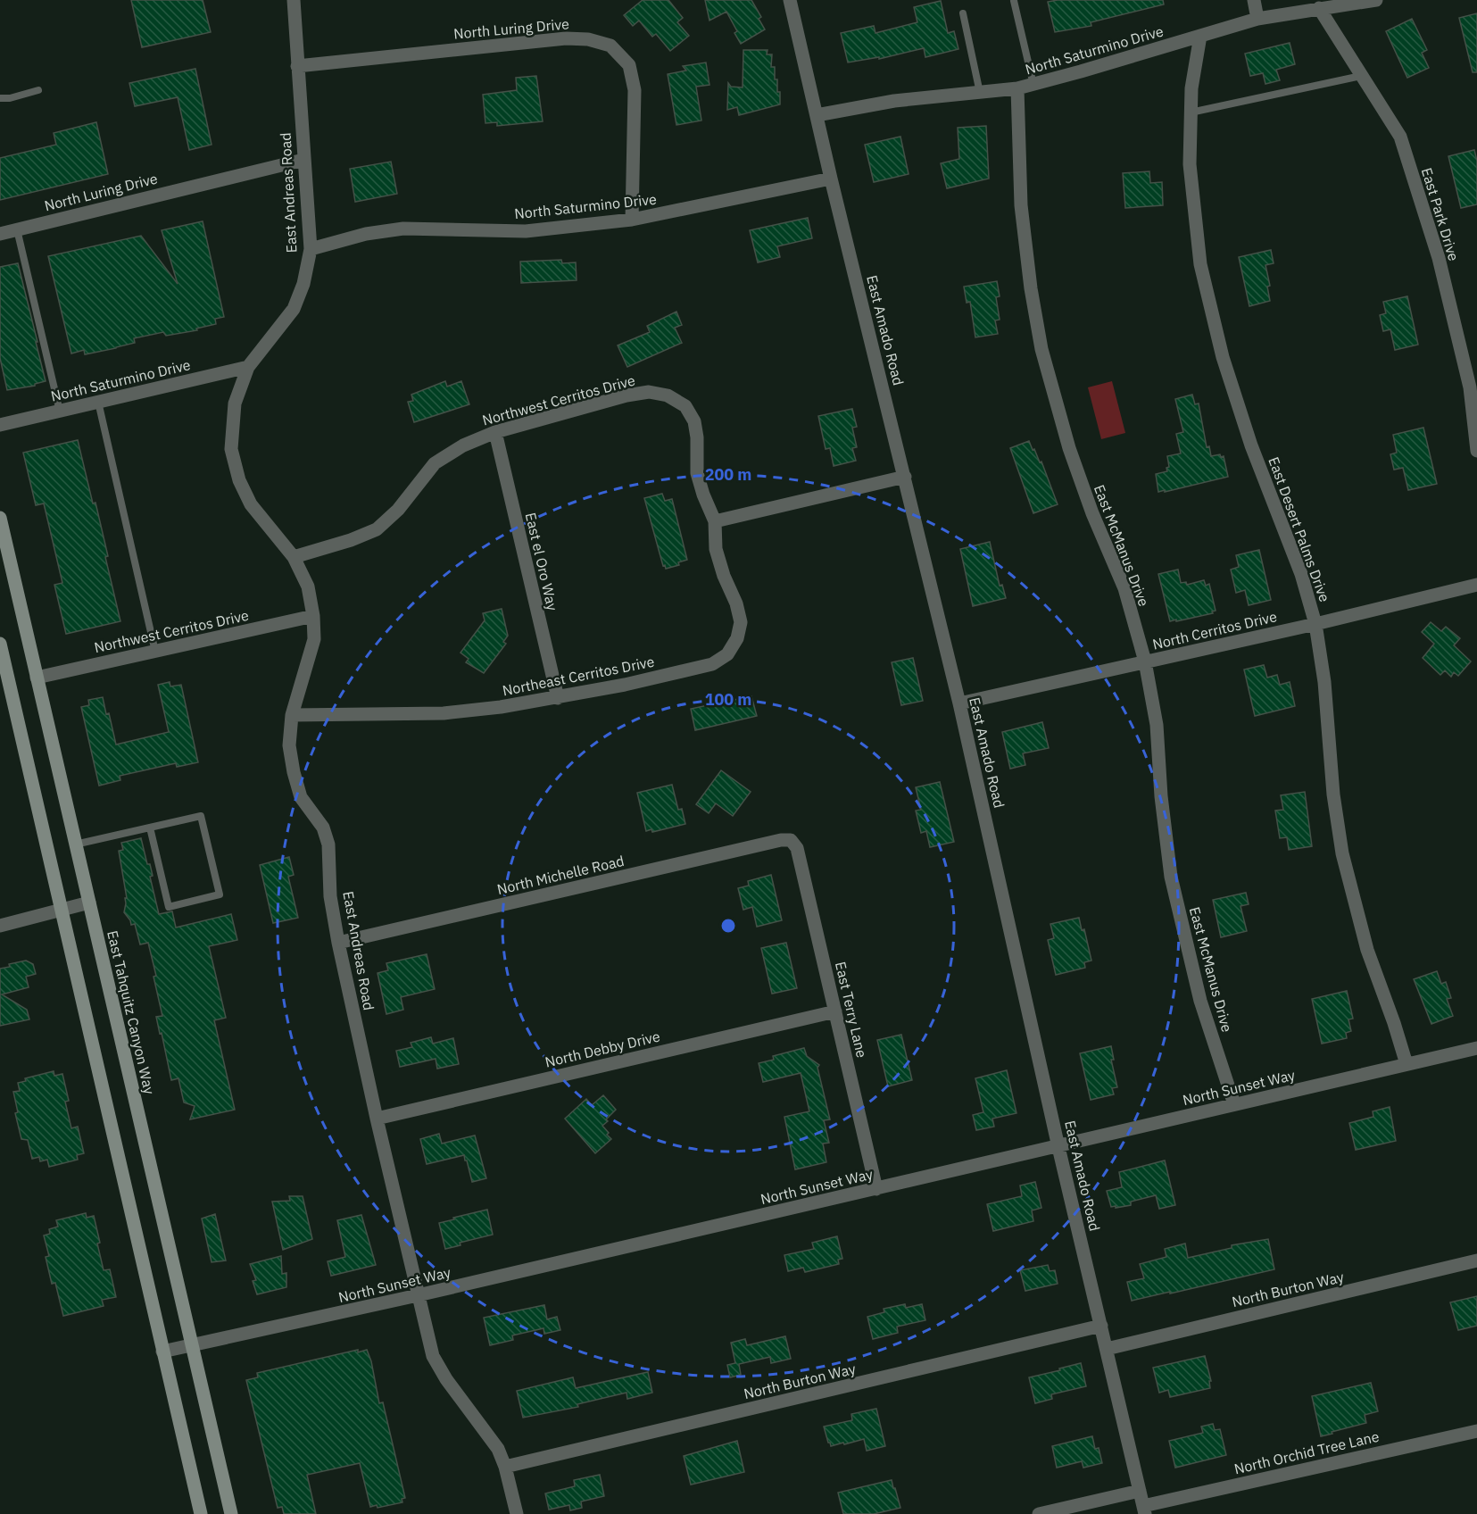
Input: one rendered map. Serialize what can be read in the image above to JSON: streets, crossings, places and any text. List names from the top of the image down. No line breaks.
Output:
{"streets":{"main road":["East Tahquitz Canyon Way"],"street":["North Luring Drive","North Saturmino Drive","East Andreas Road","East Park Drive","East Amado Road","Northwest Cerritos Drive","East Desert Palms Drive","East McManus Drive","East el Oro Way","North Cerritos Drive","Northeast Cerritos Drive","North Michelle Road","East Terry Lane","North Debby Drive","North Sunset Way","North Burton Way","North Orchid Tree Lane"]},"crossings":[["North Luring Drive","North Saturmino Drive"],["North Luring Drive","East Andreas Road"],["North Saturmino Drive","East Andreas Road"],["North Saturmino Drive","East Park Drive"],["North Saturmino Drive","East Amado Road"],["North Saturmino Drive","East Desert Palms Drive"],["North Saturmino Drive","East McManus Drive"],["East Andreas Road","Northwest Cerritos Drive"],["East Andreas Road","Northeast Cerritos Drive"],["East Andreas Road","North Michelle Road"],["East Andreas Road","North Debby Drive"],["East Andreas Road","North Sunset Way"],["East Andreas Road","North Burton Way"],["East Amado Road","North Cerritos Drive"],["East Amado Road","North Sunset Way"],["East Amado Road","North Burton Way"],["East Amado Road","North Orchid Tree Lane"],["Northwest Cerritos Drive","East el Oro Way"],["Northwest Cerritos Drive","Northeast Cerritos Drive"],["Northwest Cerritos Drive","East Tahquitz Canyon Way"],["East Desert Palms Drive","North Cerritos Drive"],["East Desert Palms Drive","North Sunset Way"],["East McManus Drive","North Cerritos Drive"],["East McManus Drive","North Sunset Way"],["East el Oro Way","Northeast Cerritos Drive"],["North Michelle Road","East Terry Lane"],["East Terry Lane","North Debby Drive"],["East Terry Lane","North Sunset Way"],["East Tahquitz Canyon Way","North Sunset Way"]],"rings":["200 m","100 m"]}
